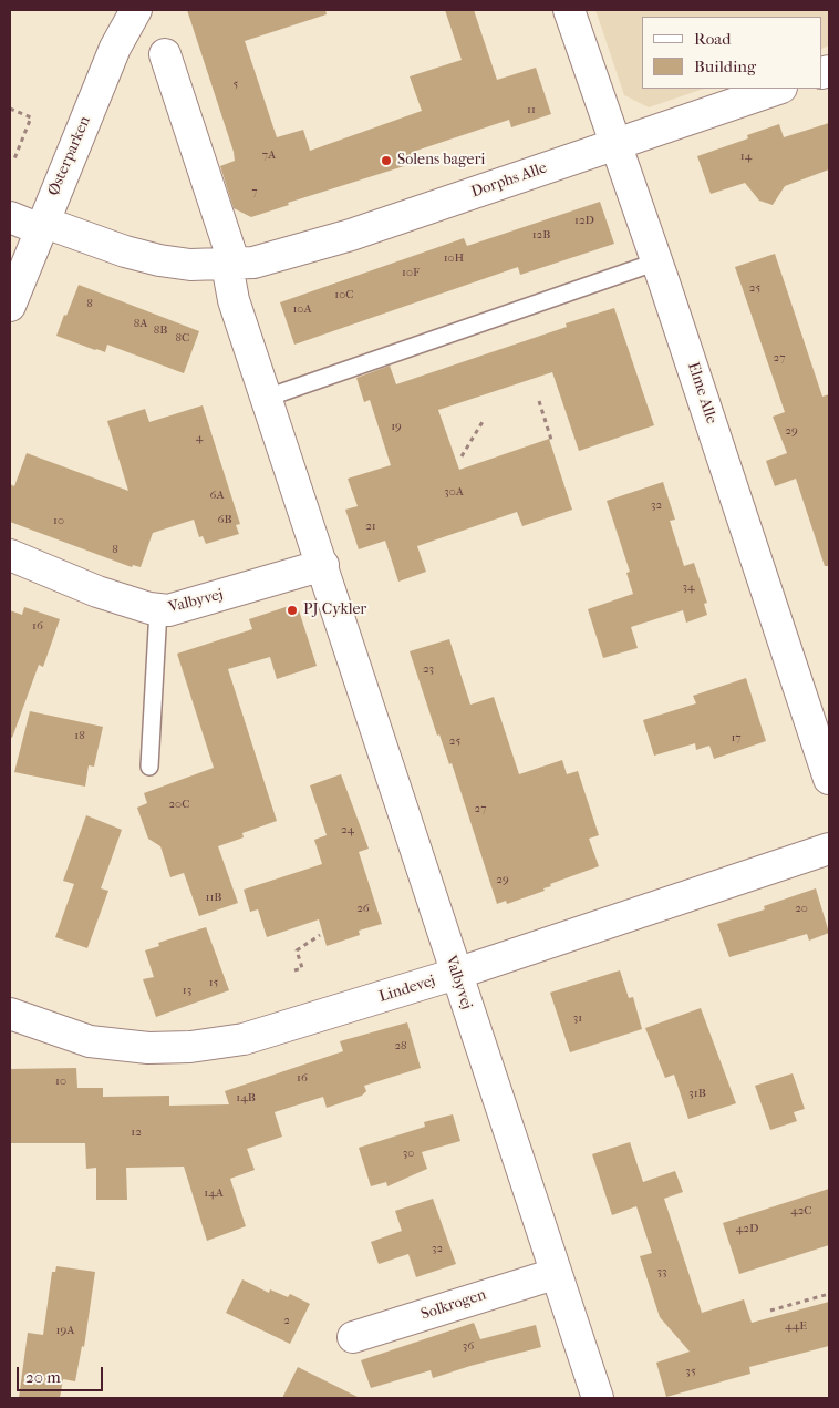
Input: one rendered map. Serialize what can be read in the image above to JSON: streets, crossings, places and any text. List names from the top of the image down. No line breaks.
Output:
{"streets":{"street":["Østerparken","Dorphs Alle","Elme Alle","Valbyvej","Lindevej","Solkrogen"]},"crossings":[["Østerparken","Dorphs Alle"],["Dorphs Alle","Elme Alle"],["Dorphs Alle","Valbyvej"],["Valbyvej","Lindevej"],["Valbyvej","Solkrogen"]],"places":["Solens bageri","PJ Cykler"],"house_numbers":["5","11","7A","14","7","12D","12B","10H","10F","25","10C","8","10A","8A","8B","8C","27","19","29","4","30A","6A","32","6B","10","21","8","34","16","23","18","17","25","20C","27","24","29","11B","26","20","15","13","31","28","16","10","31B","14B","12","30","14A","42C","42D","32","33","2","44E","19A","36","35"],"legend":["Road","Building"],"scale_bar":"20 m"}
